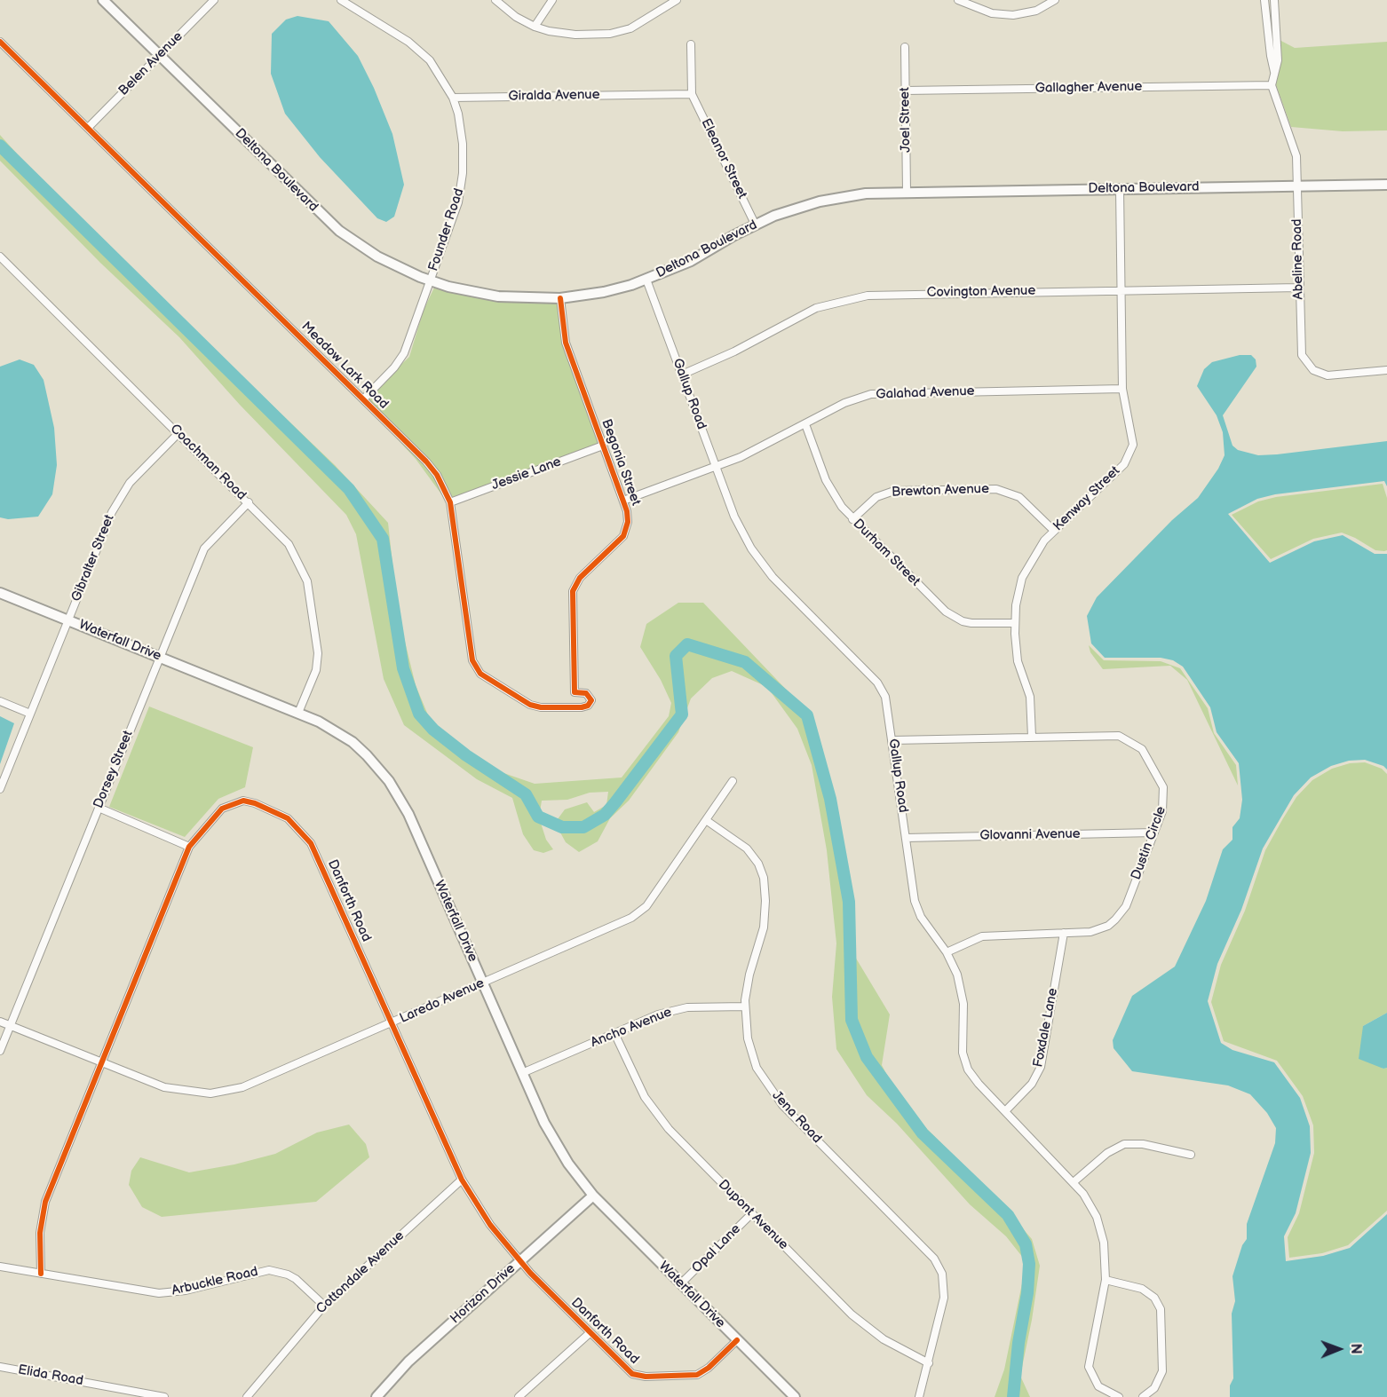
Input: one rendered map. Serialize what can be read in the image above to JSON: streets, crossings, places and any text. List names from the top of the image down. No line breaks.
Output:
{"streets":{"street":["Belen Avenue","Gallagher Avenue","Giralda Avenue","Joel Street","Eleanor Street","Deltona Boulevard","Founder Road","Abeline Road","Covington Avenue","Meadow Lark Road","Galahad Avenue","Gallup Road","Coachman Road","Begonia Street","Jessie Lane","Brewton Avenue","Kenway Street","Durham Street","Gibralter Street","Waterfall Drive","Dorsey Street","Glovanni Avenue","Dustin Circle","Danforth Road","Laredo Avenue","Ancho Avenue","Foxdale Lane","Jena Road","Dupont Avenue","Opal Lane","Cottondale Avenue","Arbuckle Road","Horizon Drive","Elida Road"]},"crossings":[["Belen Avenue","Deltona Boulevard"],["Belen Avenue","Meadow Lark Road"],["Gallagher Avenue","Joel Street"],["Gallagher Avenue","Abeline Road"],["Giralda Avenue","Eleanor Street"],["Giralda Avenue","Founder Road"],["Joel Street","Deltona Boulevard"],["Eleanor Street","Deltona Boulevard"],["Deltona Boulevard","Founder Road"],["Deltona Boulevard","Abeline Road"],["Deltona Boulevard","Gallup Road"],["Deltona Boulevard","Begonia Street"],["Deltona Boulevard","Kenway Street"],["Founder Road","Meadow Lark Road"],["Abeline Road","Covington Avenue"],["Covington Avenue","Gallup Road"],["Covington Avenue","Kenway Street"],["Meadow Lark Road","Begonia Street"],["Meadow Lark Road","Jessie Lane"],["Galahad Avenue","Gallup Road"],["Galahad Avenue","Begonia Street"],["Galahad Avenue","Kenway Street"],["Galahad Avenue","Durham Street"],["Gallup Road","Glovanni Avenue"],["Gallup Road","Dustin Circle"],["Gallup Road","Foxdale Lane"],["Coachman Road","Gibralter Street"],["Coachman Road","Waterfall Drive"],["Coachman Road","Dorsey Street"],["Begonia Street","Jessie Lane"],["Brewton Avenue","Kenway Street"],["Brewton Avenue","Durham Street"],["Kenway Street","Durham Street"],["Kenway Street","Dustin Circle"],["Gibralter Street","Waterfall Drive"],["Waterfall Drive","Dorsey Street"],["Waterfall Drive","Danforth Road"],["Waterfall Drive","Laredo Avenue"],["Waterfall Drive","Ancho Avenue"],["Waterfall Drive","Opal Lane"],["Waterfall Drive","Horizon Drive"],["Dorsey Street","Laredo Avenue"],["Glovanni Avenue","Dustin Circle"],["Dustin Circle","Foxdale Lane"],["Danforth Road","Laredo Avenue"],["Danforth Road","Cottondale Avenue"],["Danforth Road","Arbuckle Road"],["Danforth Road","Horizon Drive"],["Laredo Avenue","Jena Road"],["Ancho Avenue","Jena Road"],["Ancho Avenue","Dupont Avenue"],["Jena Road","Dupont Avenue"],["Dupont Avenue","Opal Lane"],["Cottondale Avenue","Arbuckle Road"]],"north":"right"}
